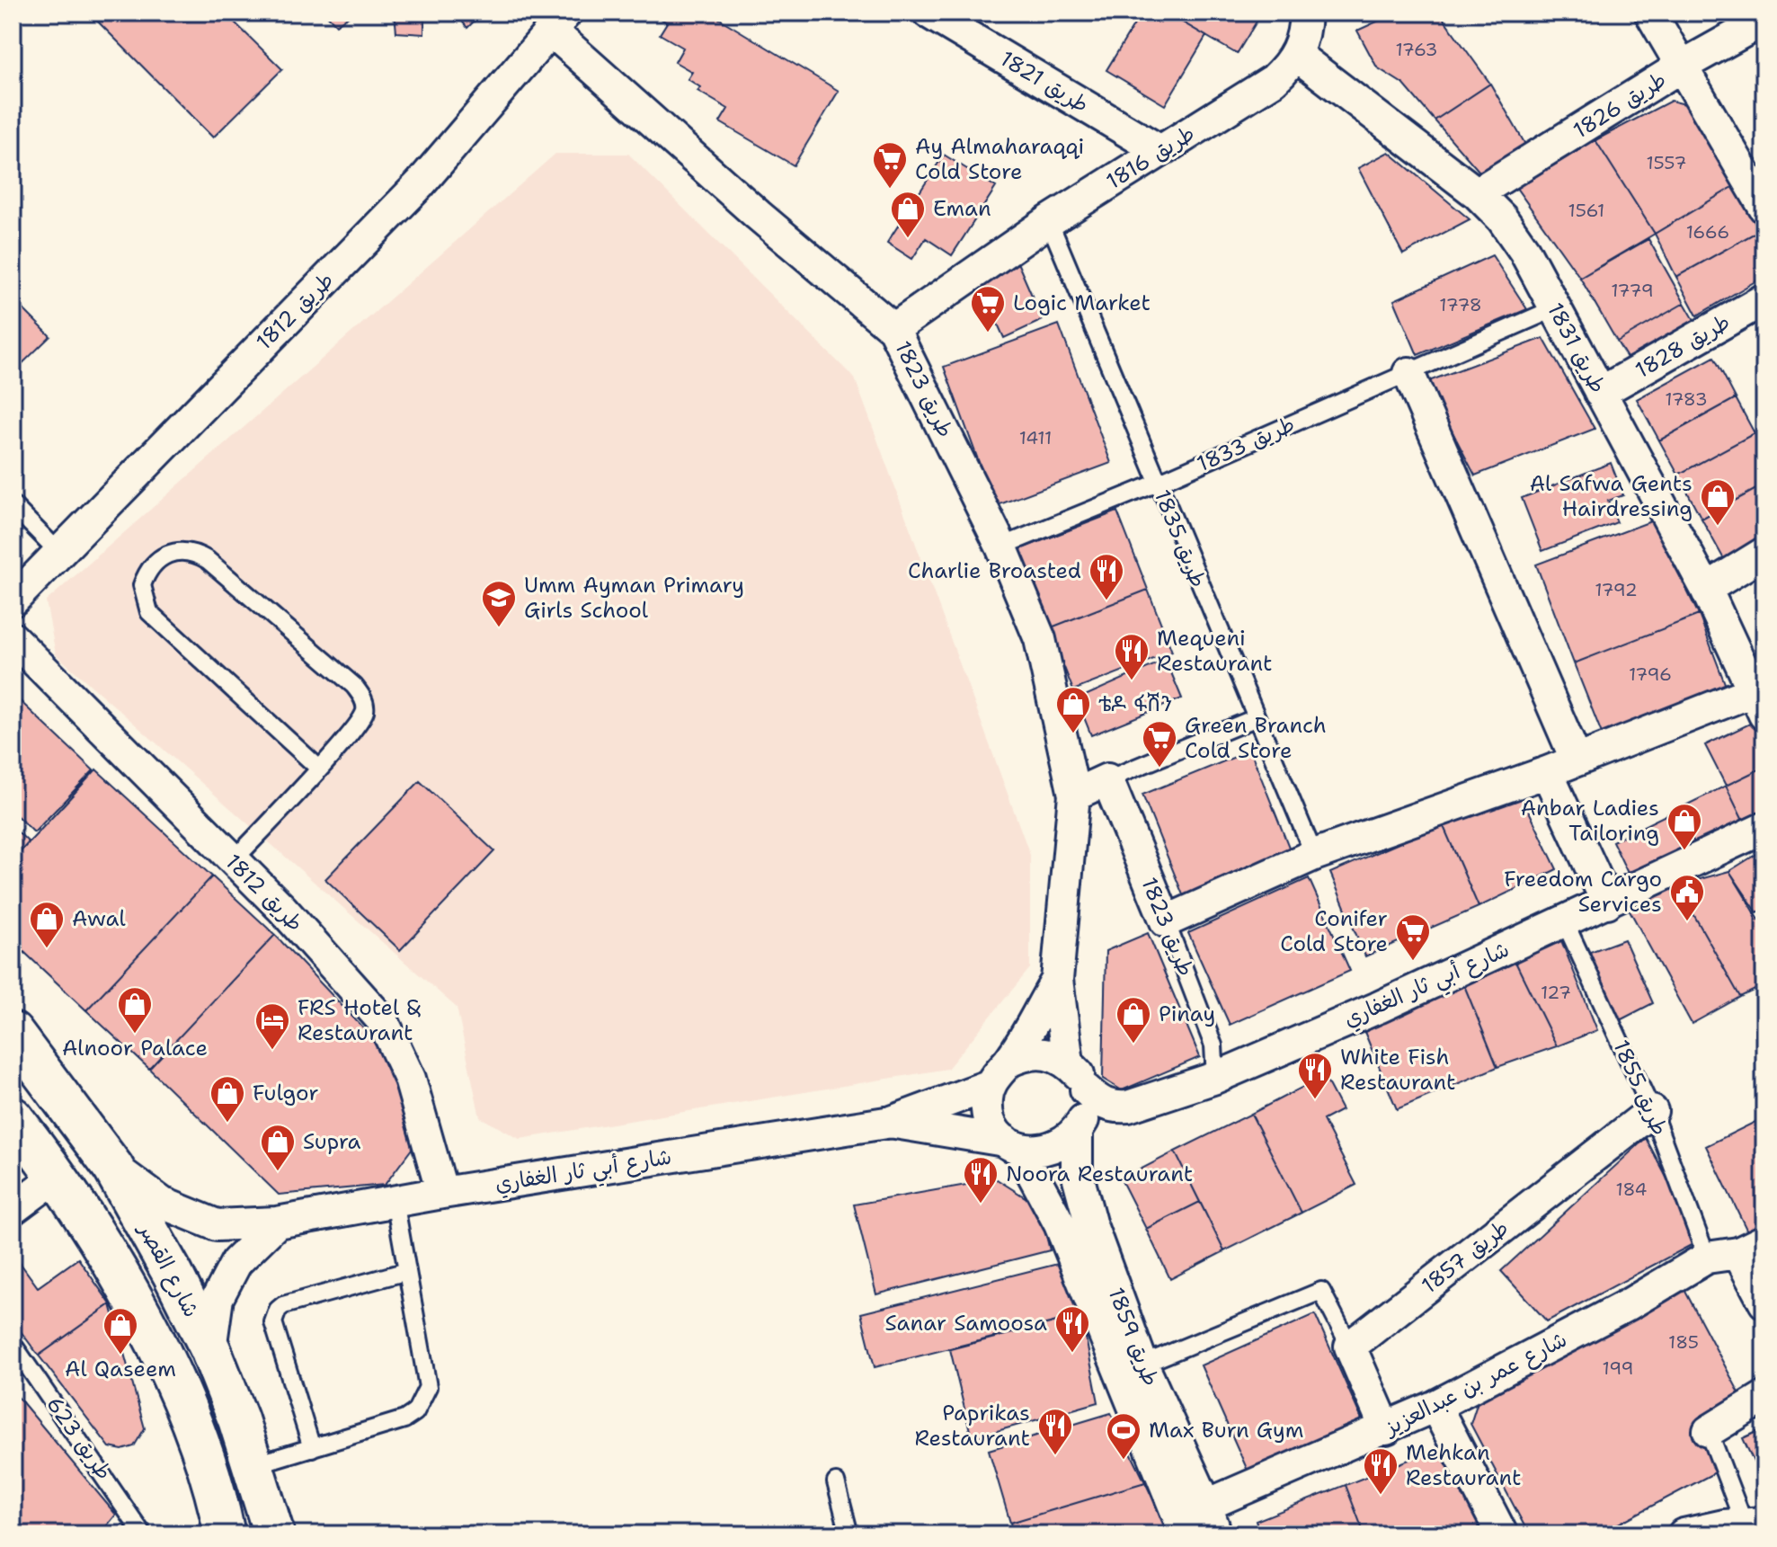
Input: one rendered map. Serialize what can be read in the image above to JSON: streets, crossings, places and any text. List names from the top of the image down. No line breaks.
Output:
{"streets":{"main road":["شارع القصر"],"street":["طريق 1821","طريق 1826","طريق 1816","طريق 1812","طريق 1828","طريق 1831","طريق 1823","شارع أبي ثار الغفاري","طريق 1857","طريق 1859","شارع عمر بن عبدالعزيز"],"lane":["طريق 1833","طريق 1835","طريق 1855","طريق 623"]},"crossings":[["طريق 1821","طريق 1816"],["طريق 1826","طريق 1831"],["طريق 1816","طريق 1831"],["طريق 1816","طريق 1823"],["طريق 1816","طريق 1835"],["طريق 1812","طريق 1823"],["طريق 1812","شارع أبي ثار الغفاري"],["طريق 1828","طريق 1831"],["طريق 1831","طريق 1833"],["طريق 1823","طريق 1833"],["طريق 1823","شارع أبي ثار الغفاري"],["طريق 1823","طريق 1859"],["طريق 1833","طريق 1835"],["شارع أبي ثار الغفاري","طريق 1855"],["شارع أبي ثار الغفاري","شارع القصر"],["شارع أبي ثار الغفاري","طريق 1859"],["طريق 1855","طريق 1857"],["طريق 1855","شارع عمر بن عبدالعزيز"],["طريق 1859","شارع عمر بن عبدالعزيز"]],"places":{"supermarket":["Ay Almaharaqqi Cold Store","Logic Market","Green Branch Cold Store","Conifer Cold Store"],"shop":["Eman","Al Safwa Gents Hairdressing","ቴዶ ፋሽን","Anbar Ladies Tailoring","Awal","Alnoor Palace","Pinay","Fulgor","Supra","Al Qaseem"],"restaurant":["Charlie Broasted","Mequeni Restaurant","White Fish Restaurant","Noora Restaurant","Sanar Samoosa","Paprikas Restaurant","Mehkan Restaurant"],"school or university":["Umm Ayman Primary Girls School"],"public building":["Freedom Cargo Services"],"hotel":["FRS Hotel & Restaurant"],"sports":["Max Burn Gym"]},"house_numbers":["1763","1557","1561","1666","1779","1778","1783","1411","1792","1796","127","184","185","199"]}
